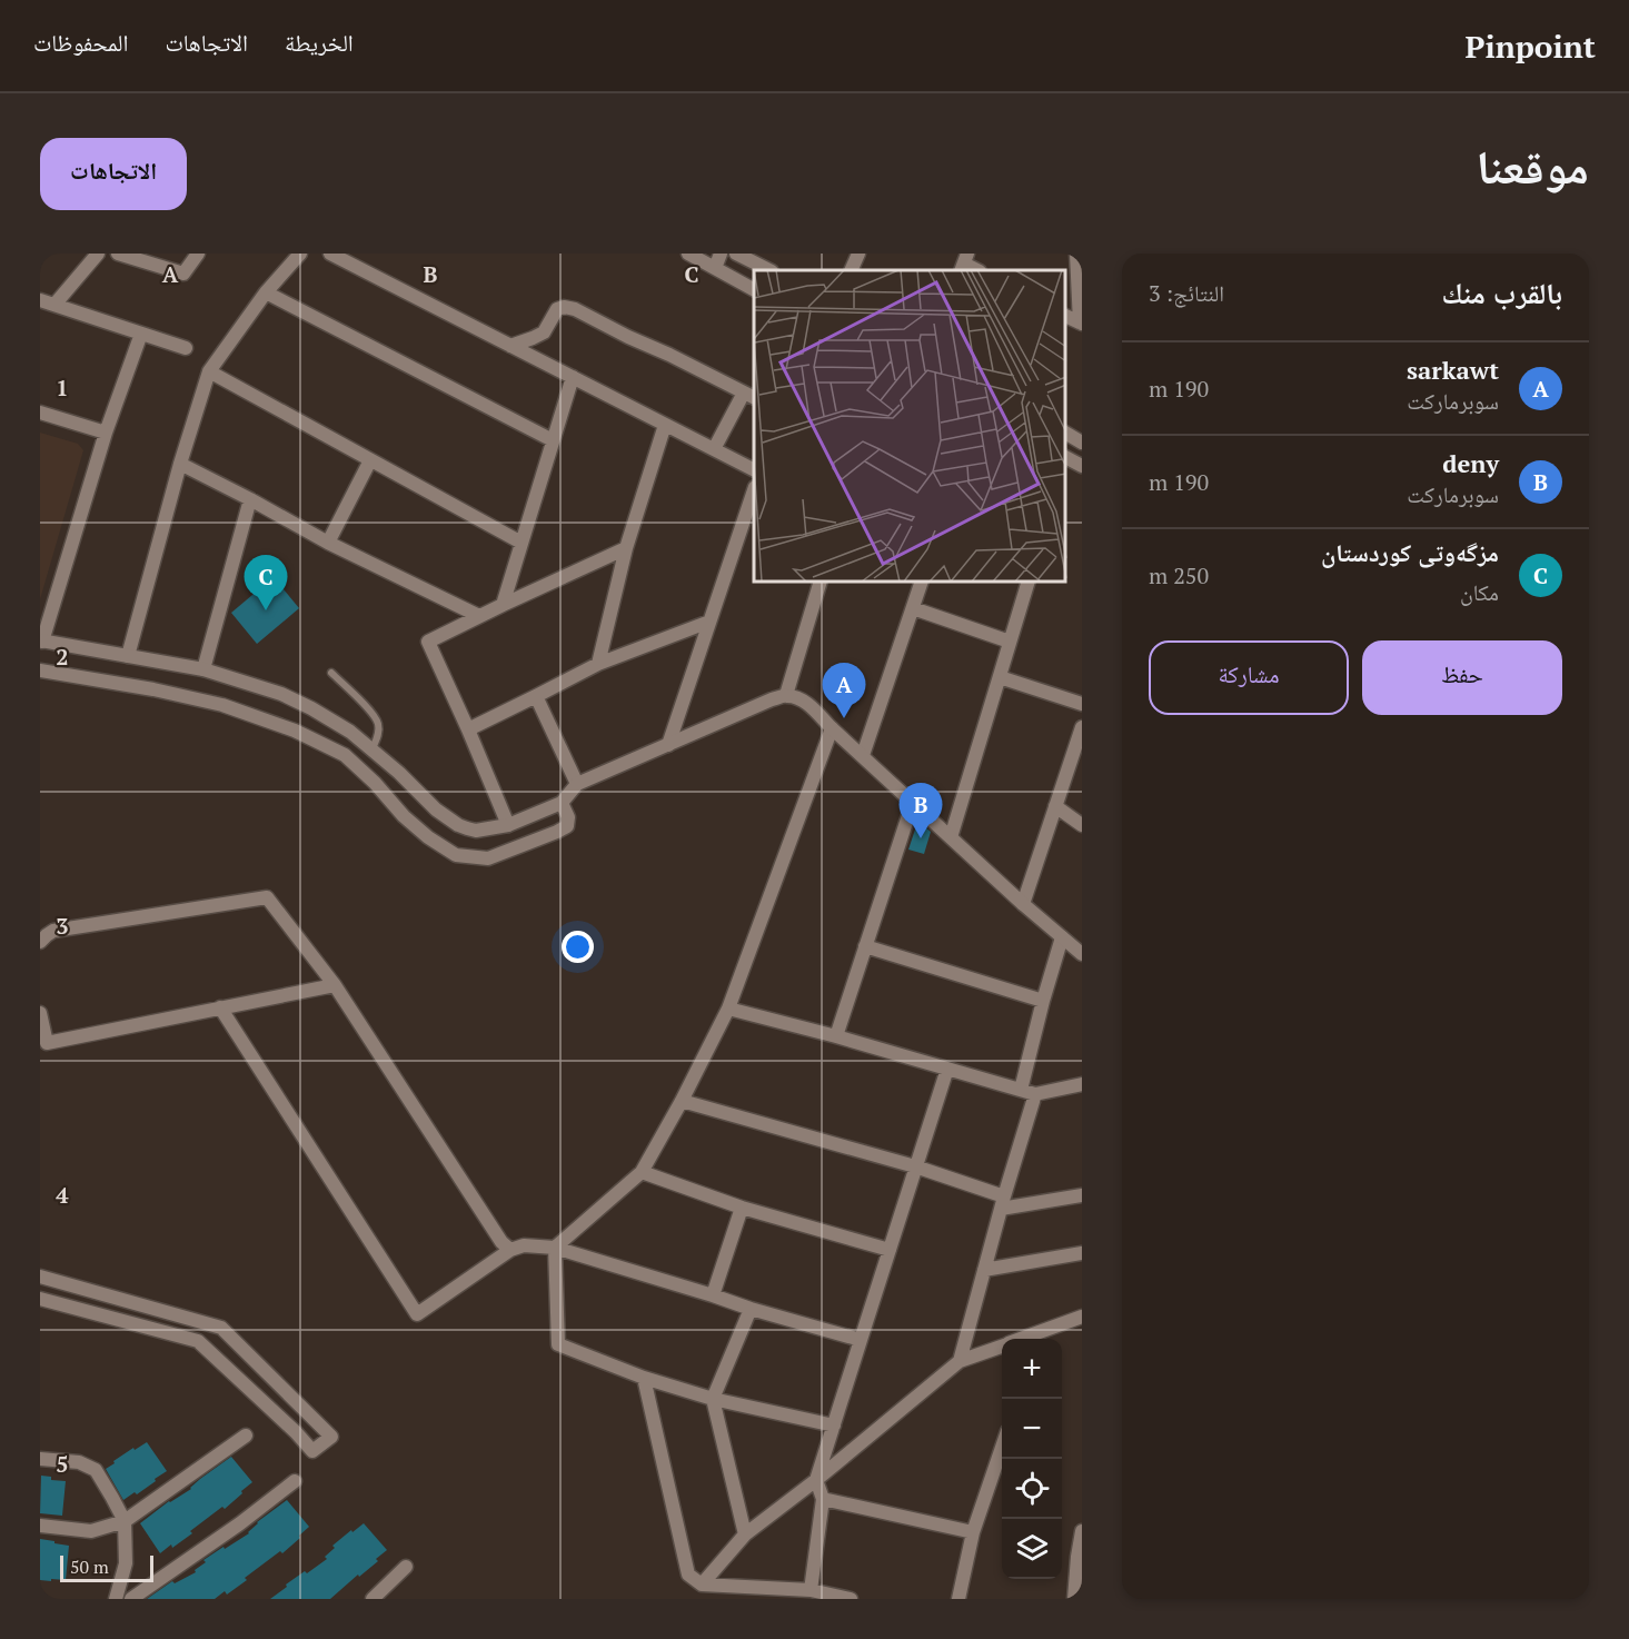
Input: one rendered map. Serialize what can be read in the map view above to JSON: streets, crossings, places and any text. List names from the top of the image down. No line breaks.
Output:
{"scale_bar":"50 m","page":{"header":"Pinpoint","nav":["الخريطة","الاتجاهات","المحفوظات"],"title":"موقعنا","buttons":["الاتجاهات",["حفظ","مشاركة"]],"heading":["بالقرب منك","النتائج: 3"],"list":[{"mark":"A","name":"sarkawt","note":"سوبرماركت","value":"190 m"},{"mark":"B","name":"deny","note":"سوبرماركت","value":"190 m"},{"mark":"C","name":"مزگەوتی کوردستان","note":"مكان","value":"250 m"}],"pins":["C","A","B"],"map_buttons":["+","−"],"scale":"50 m"},"grid":{"columns":["A","B","C"],"rows":["1","2","3","4","5"]}}
